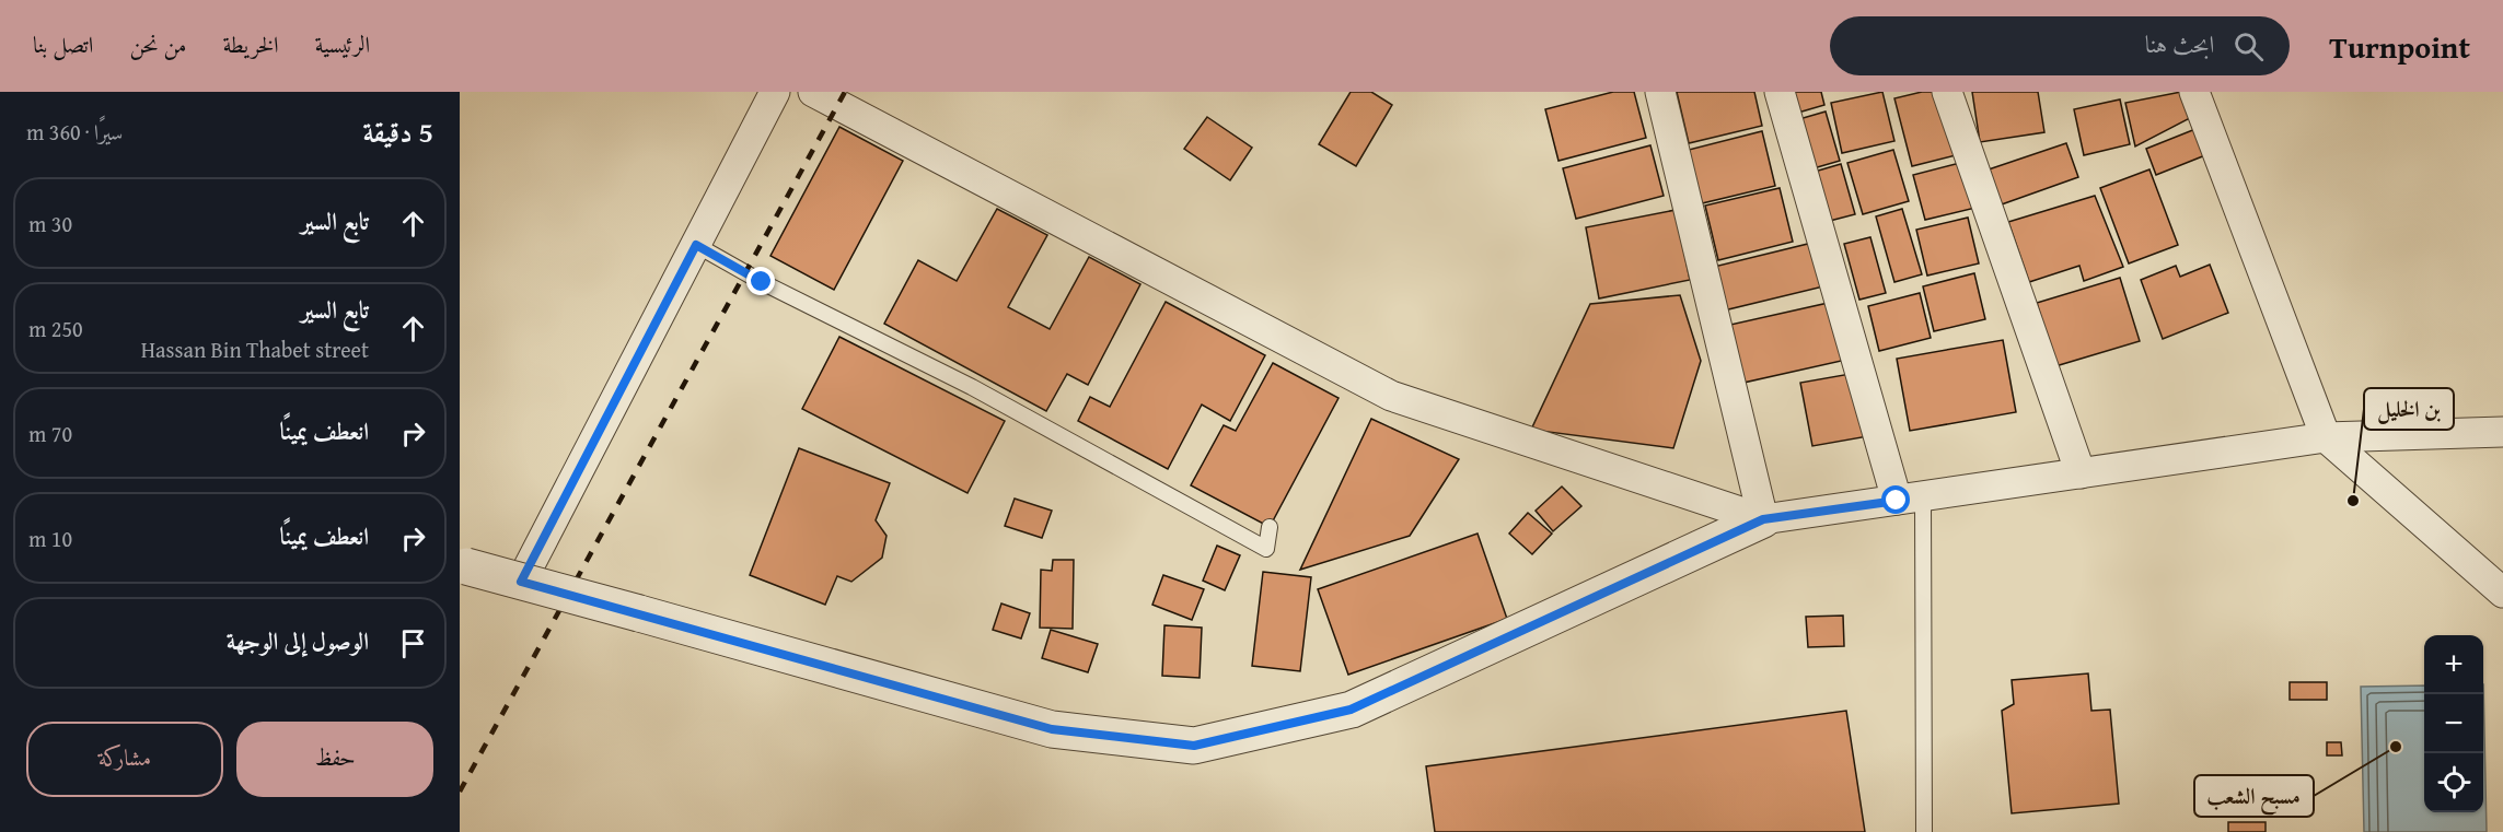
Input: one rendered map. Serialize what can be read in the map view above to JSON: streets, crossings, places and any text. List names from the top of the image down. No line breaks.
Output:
{"places":["بن الخليل","مسبح الشعب"],"page":{"header":"Turnpoint","search":"ابحث هنا","nav":["الرئيسية","الخريطة","من نحن","اتصل بنا"],"heading":["5 دقيقة","سيرًا · 360 m"],"list":[["تابع السير","30 m"],["تابع السير","Hassan Bin Thabet street","250 m"],["انعطف يمينًا","70 m"],["انعطف يمينًا","10 m"],"الوصول إلى الوجهة"],"map_buttons":["+","−"],"buttons":["حفظ","مشاركة"]}}
